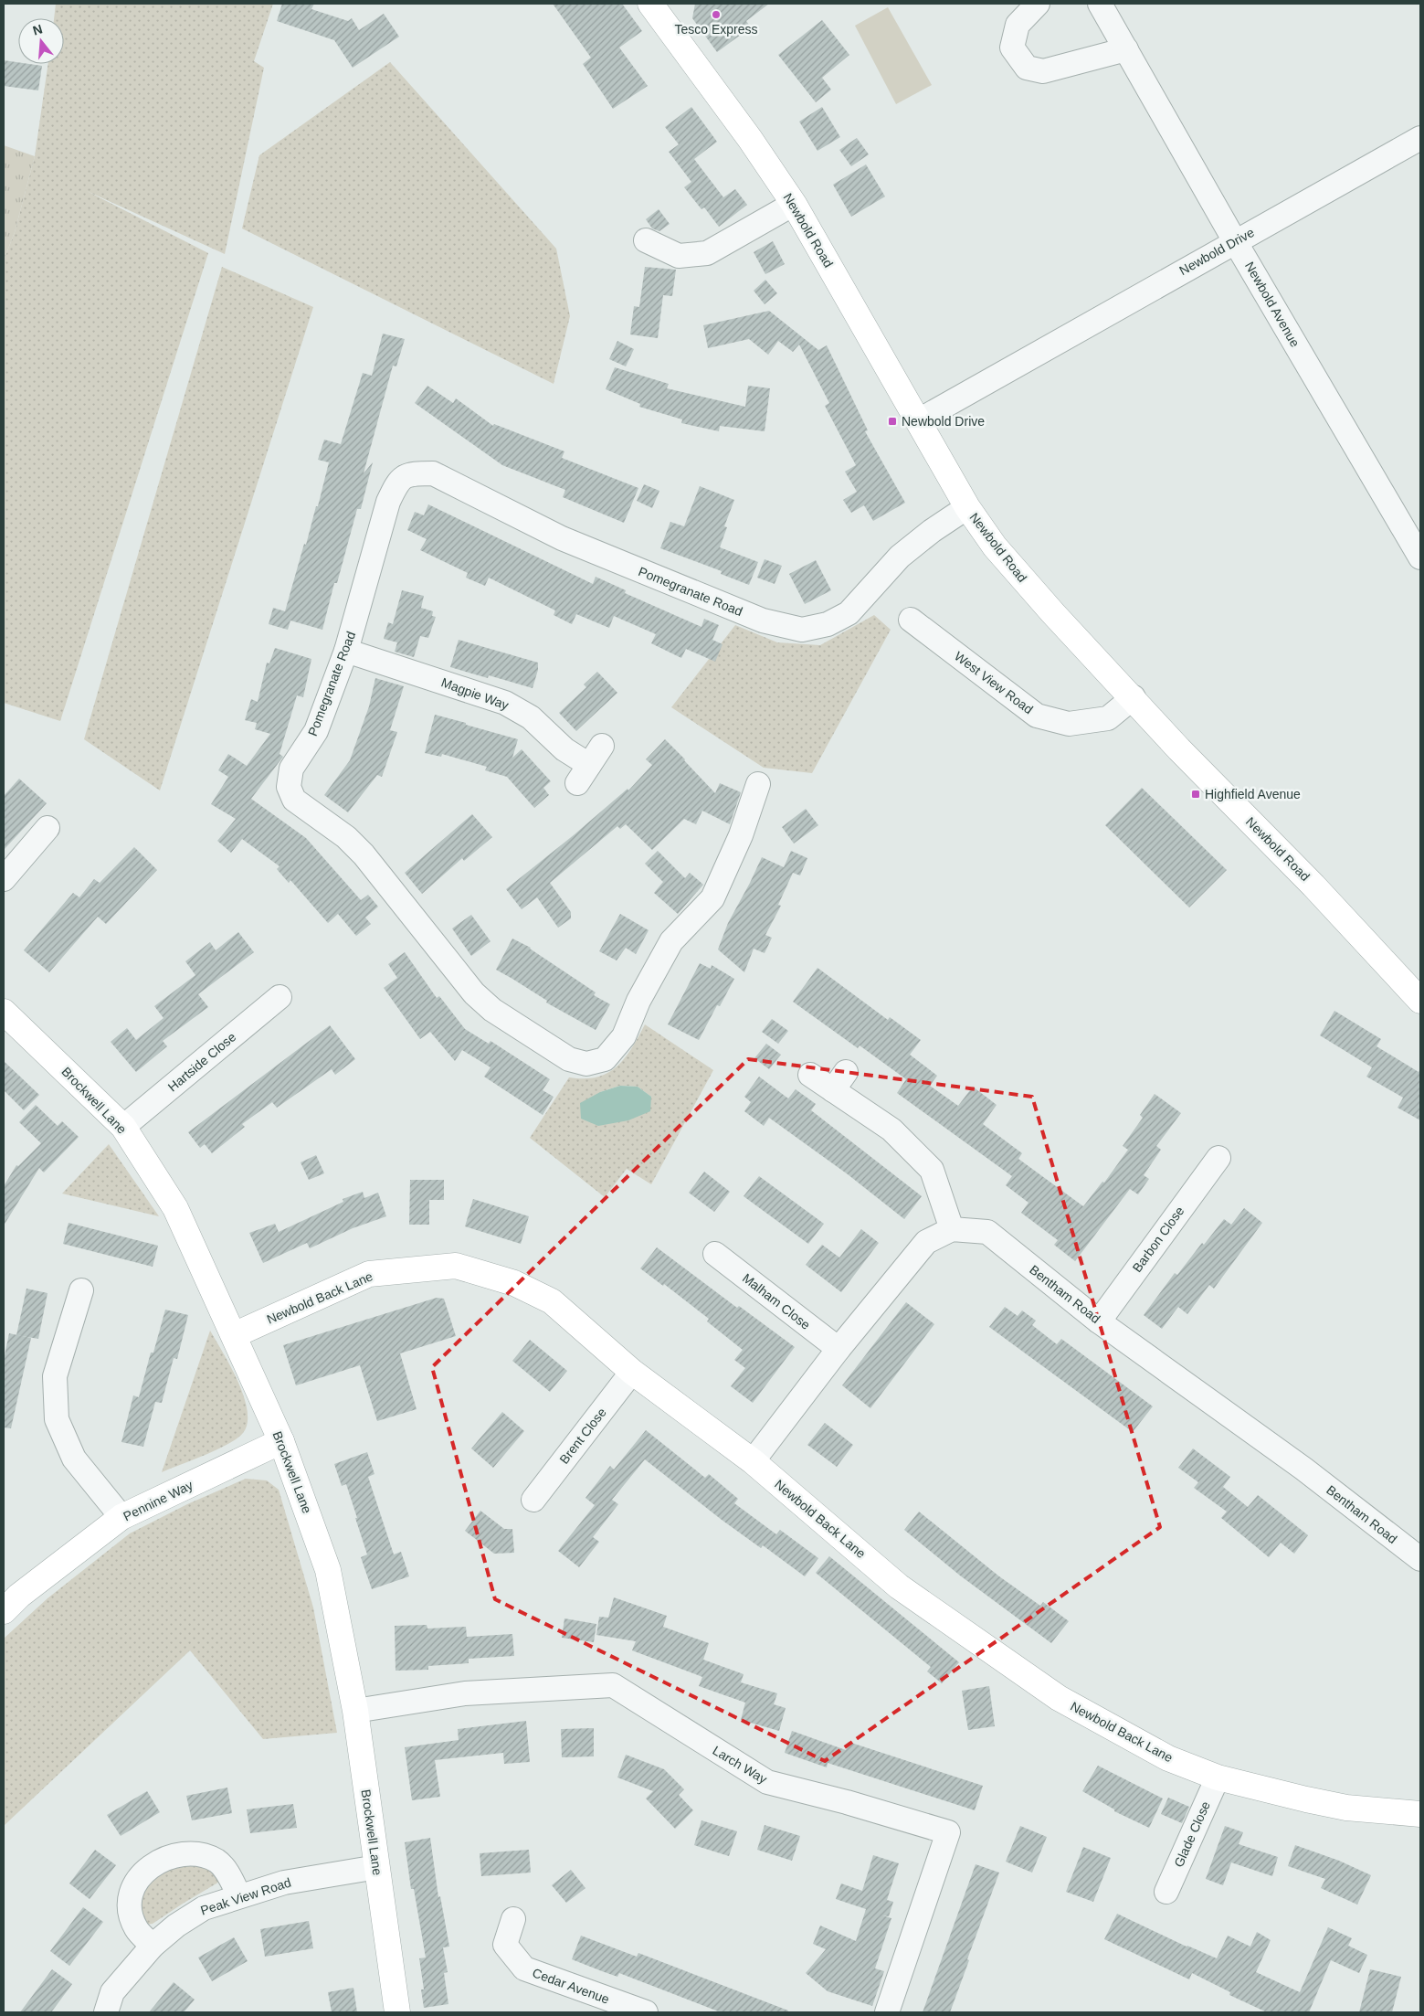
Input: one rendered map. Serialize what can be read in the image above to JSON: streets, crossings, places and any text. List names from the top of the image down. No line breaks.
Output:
{"streets":{"street":["Newbold Road","Newbold Drive","Newbold Avenue","Pomegranate Road","West View Road","Magpie Way","Hartside Close","Brockwell Lane","Barbon Close","Bentham Road","Newbold Back Lane","Malham Close","Brent Close","Pennine Way","Larch Way","Glade Close","Peak View Road","Cedar Avenue"]},"crossings":[["Newbold Road","Newbold Drive"],["Newbold Road","Pomegranate Road"],["Newbold Road","West View Road"],["Newbold Drive","Newbold Avenue"],["Pomegranate Road","Magpie Way"],["Hartside Close","Brockwell Lane"],["Brockwell Lane","Newbold Back Lane"],["Brockwell Lane","Pennine Way"],["Brockwell Lane","Larch Way"],["Brockwell Lane","Peak View Road"],["Barbon Close","Bentham Road"],["Newbold Back Lane","Brent Close"],["Newbold Back Lane","Glade Close"]],"places":{"other":["Tesco Express"],"transit":["Newbold Drive","Highfield Avenue"]},"north":"top"}
